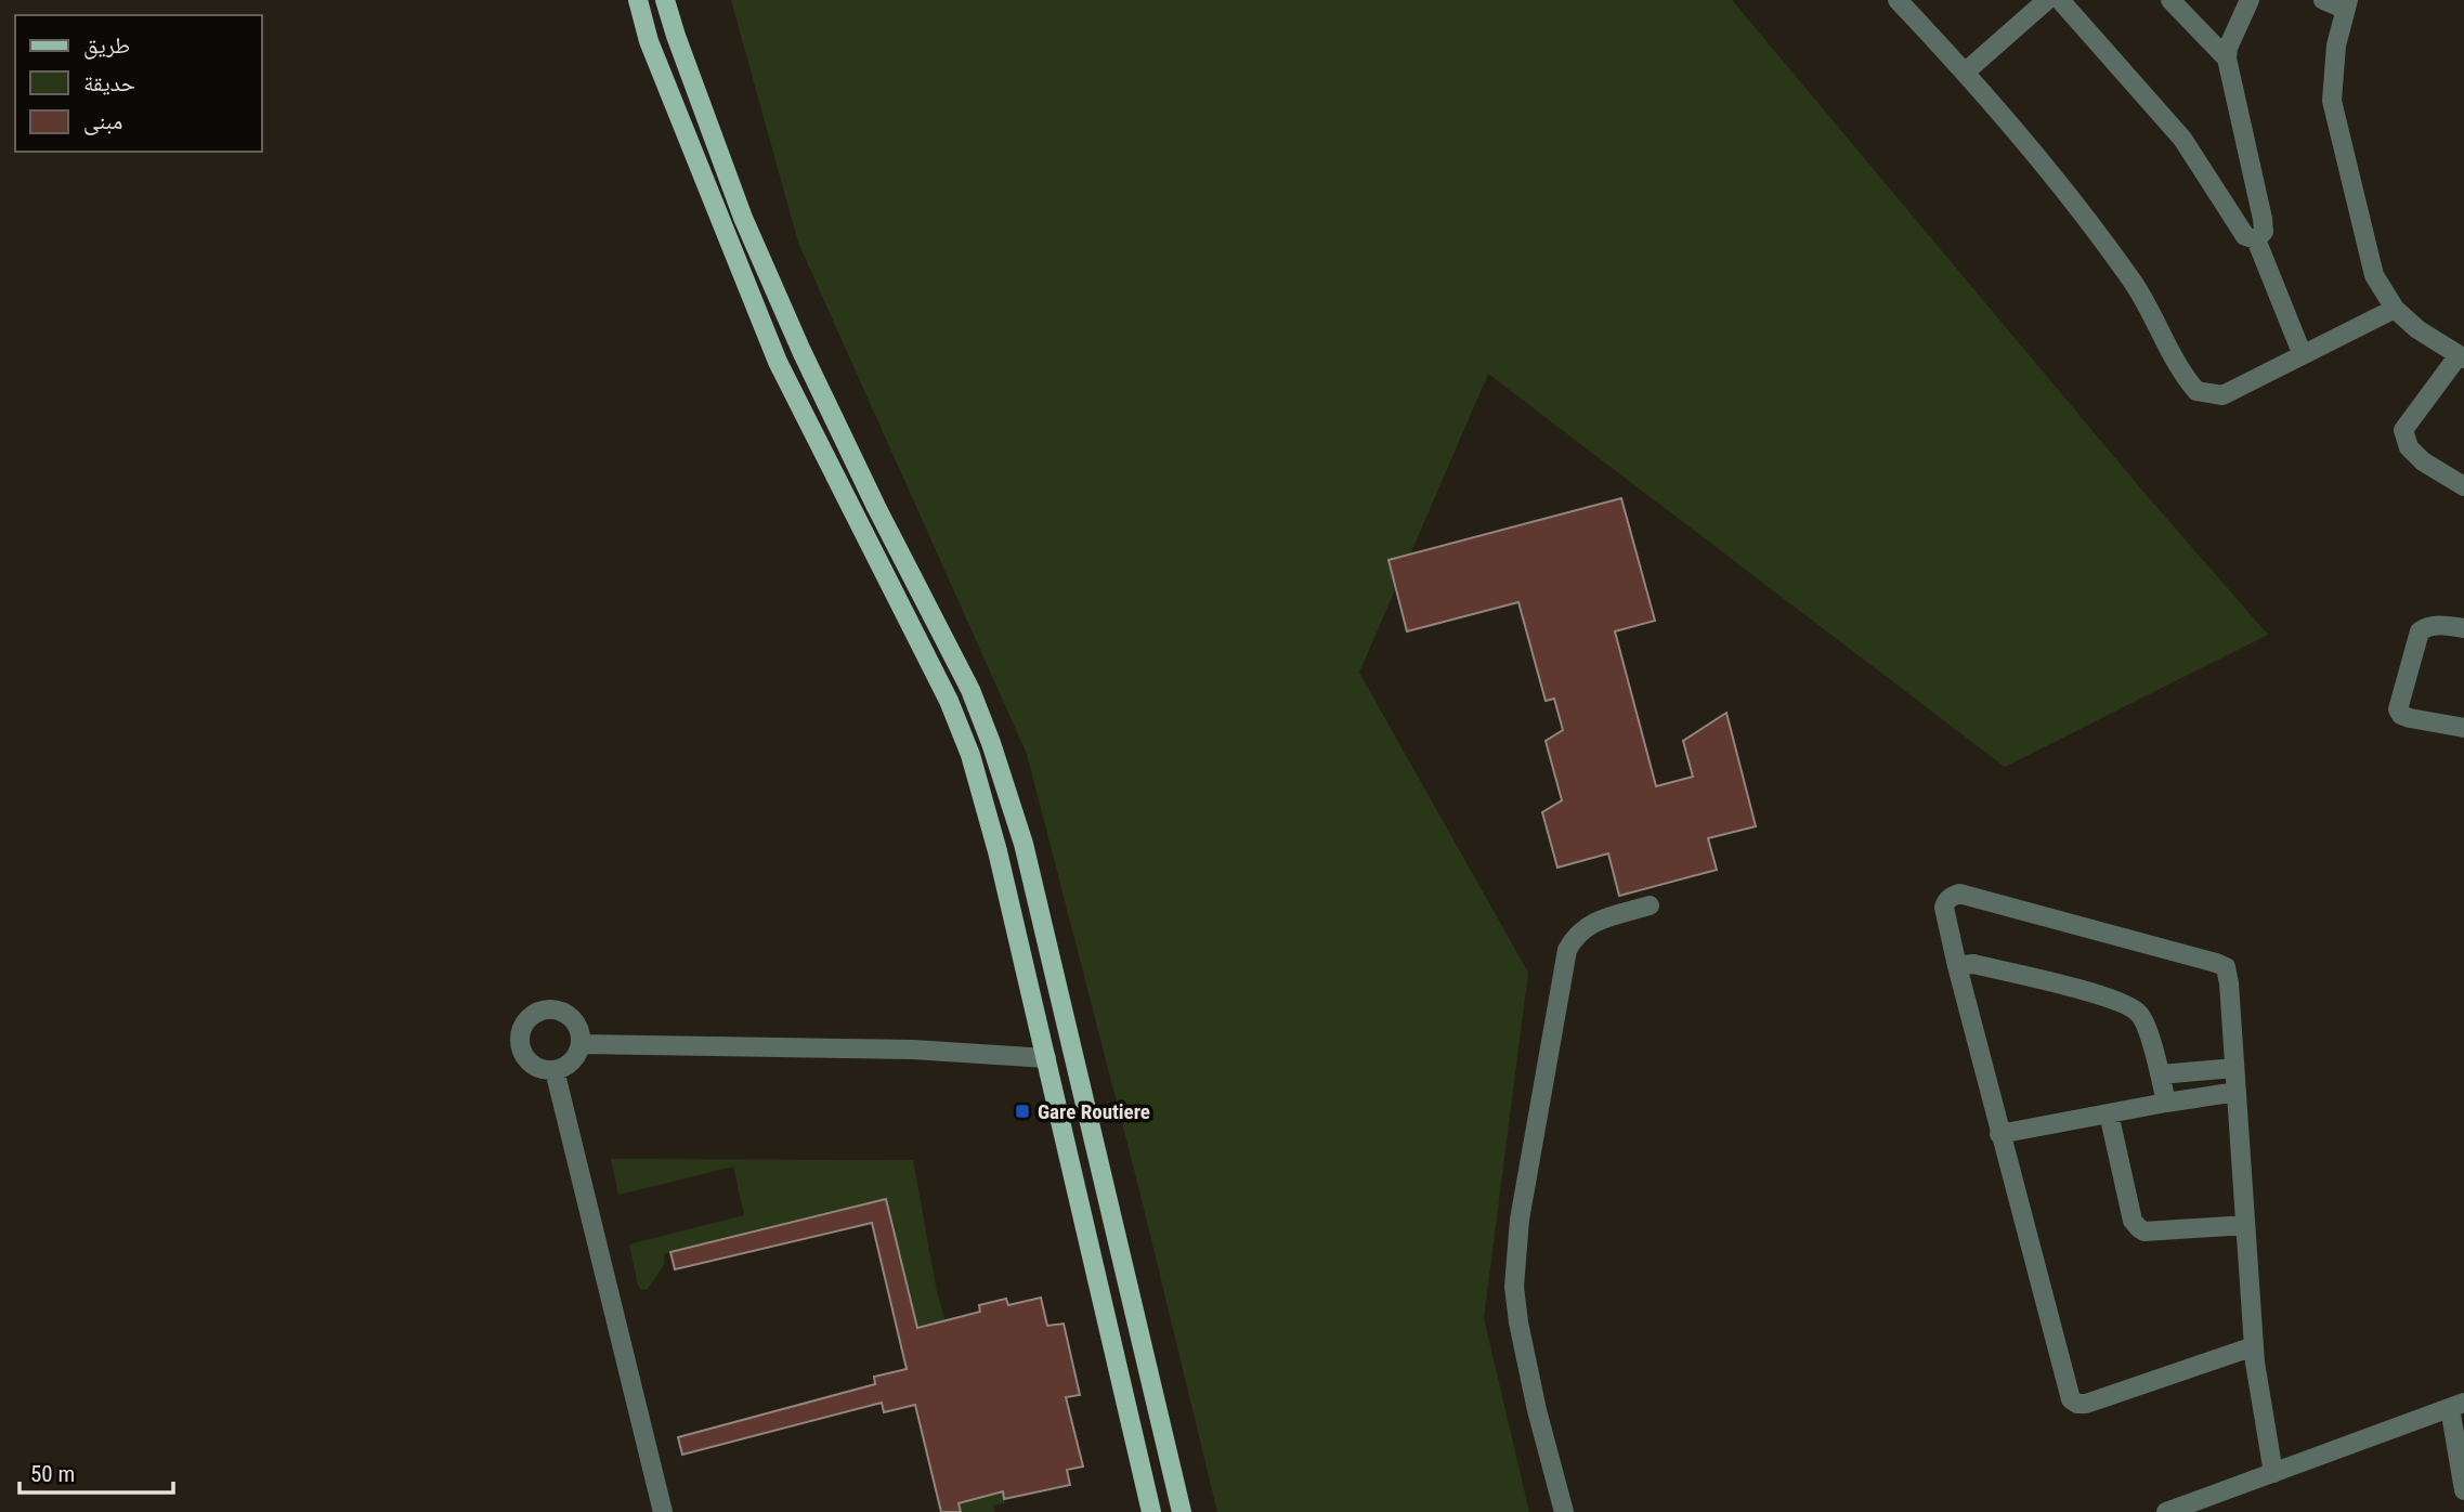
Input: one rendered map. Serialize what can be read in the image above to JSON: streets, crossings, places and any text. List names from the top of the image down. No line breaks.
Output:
{"places":{"transit":["Gare Routiere"]},"legend":["طريق","حديقة","مبنى"],"scale_bar":"50 m"}
